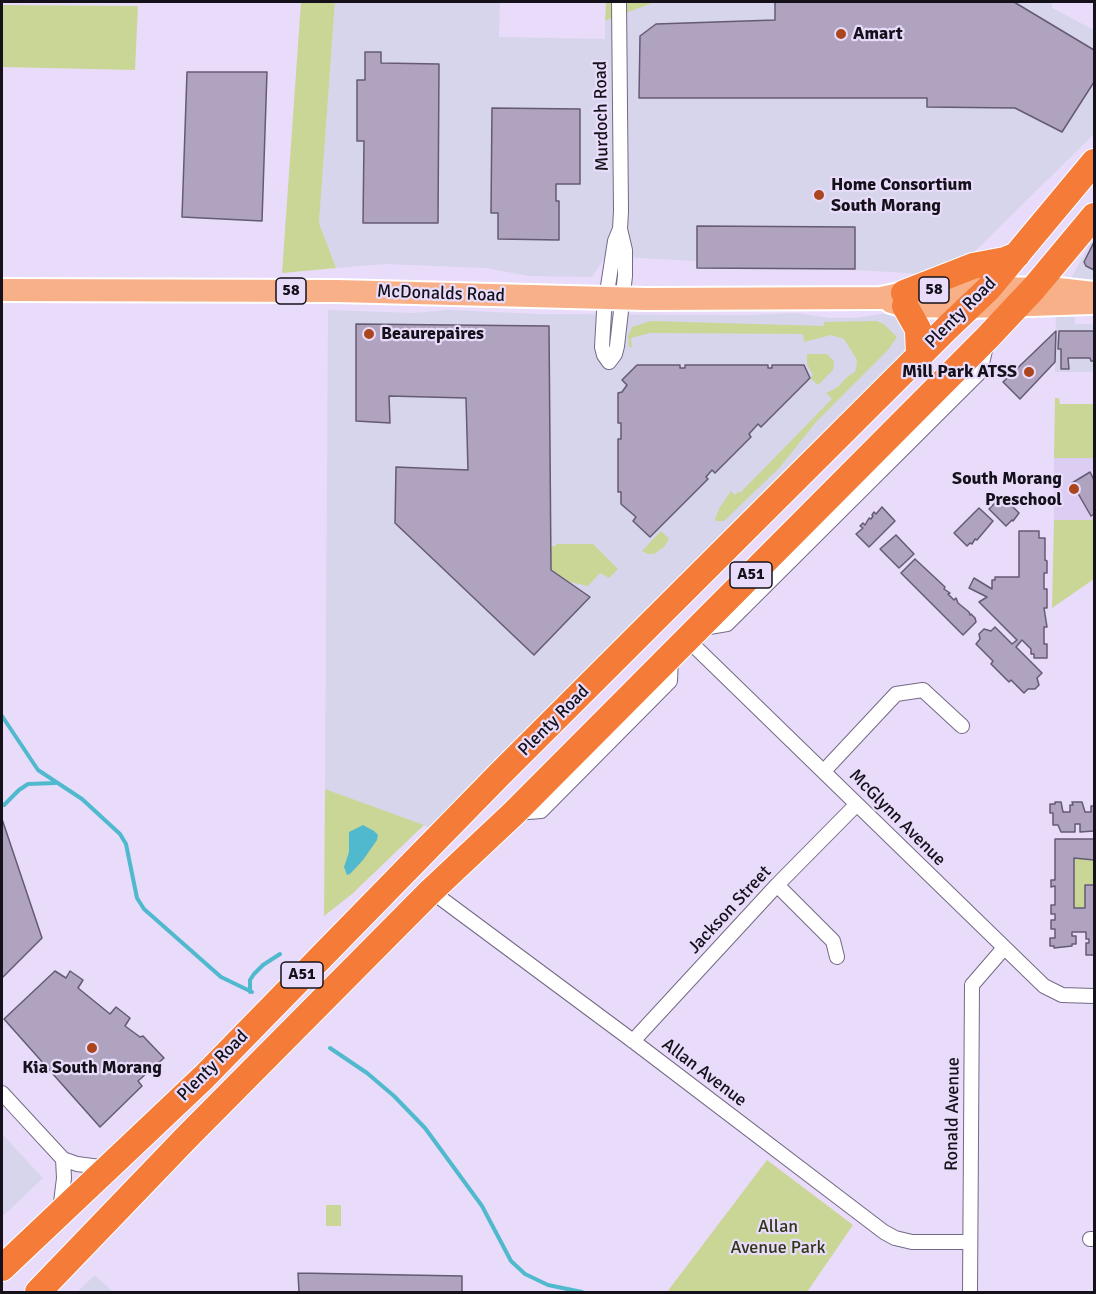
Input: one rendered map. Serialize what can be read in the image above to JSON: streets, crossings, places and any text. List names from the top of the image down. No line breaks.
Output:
{"streets":{"highway":["Plenty Road","A51"],"main road":["58","McDonalds Road"],"street":["Murdoch Road","McGlynn Avenue","Jackson Street","Allan Avenue","Ronald Avenue"]},"crossings":[["Murdoch Road","McDonalds Road"],["58","McDonalds Road"],["58","Plenty Road"],["McDonalds Road","Plenty Road"],["Plenty Road","McGlynn Avenue"],["Plenty Road","Allan Avenue"],["McGlynn Avenue","Jackson Street"],["McGlynn Avenue","Ronald Avenue"],["Jackson Street","Allan Avenue"],["Allan Avenue","Ronald Avenue"]],"parks":["Allan Avenue Park"],"places":["Amart","Home Consortium South Morang","Beaurepaires","Mill Park ATSS","South Morang Preschool","Kia South Morang"]}
